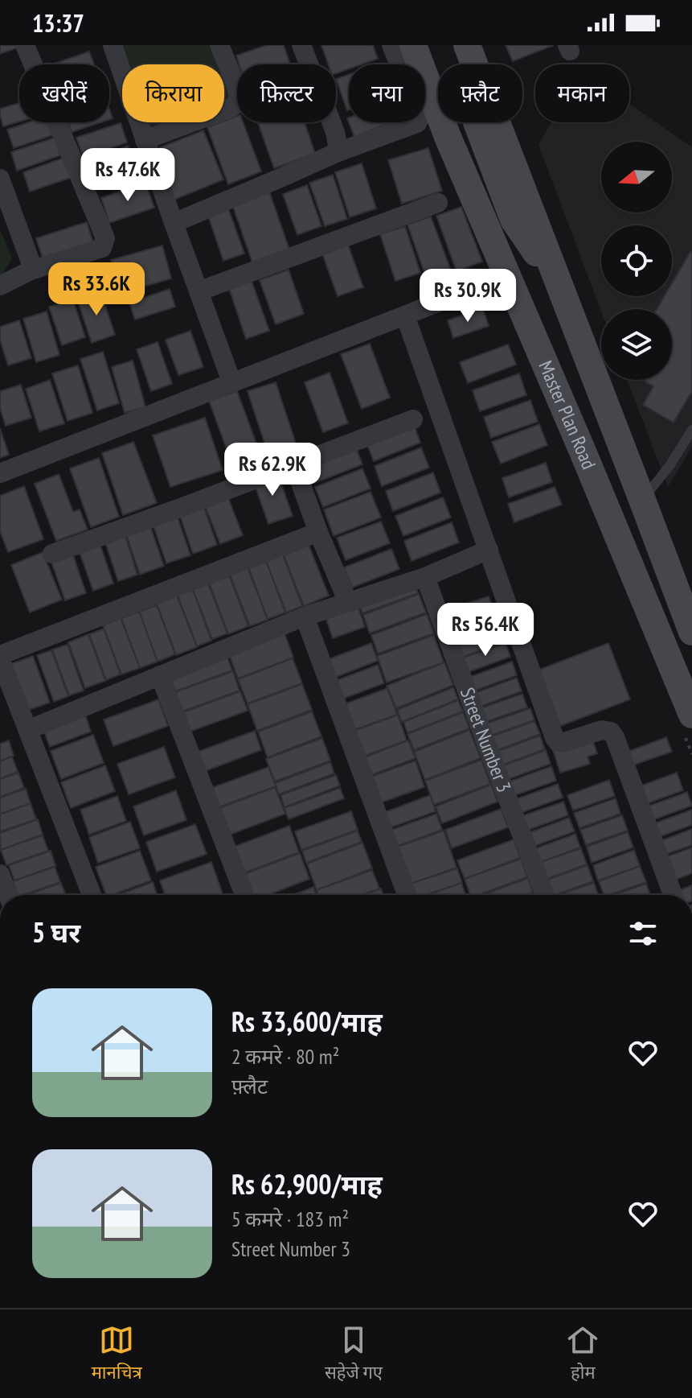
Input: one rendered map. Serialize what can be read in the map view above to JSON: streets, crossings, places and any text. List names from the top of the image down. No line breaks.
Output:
{"streets":{"main road":["Master Plan Road"],"street":["Street Number 3"]},"north":"left","page":{"status":"13:37","chip":["खरीदें","किराया","फ़िल्टर","नया","फ़्लैट","मकान"],"price":["Rs 47.6K","Rs 33.6K","Rs 30.9K","Rs 62.9K","Rs 56.4K"],"heading":"5 घर","list":[{"name":"Rs 33,600/माह","note":"2 कमरे · 80 m² · फ़्लैट"},{"name":"Rs 62,900/माह","note":"5 कमरे · 183 m² · Street Number 3"}],"tabs":["मानचित्र","सहेजे गए","होम"]}}
